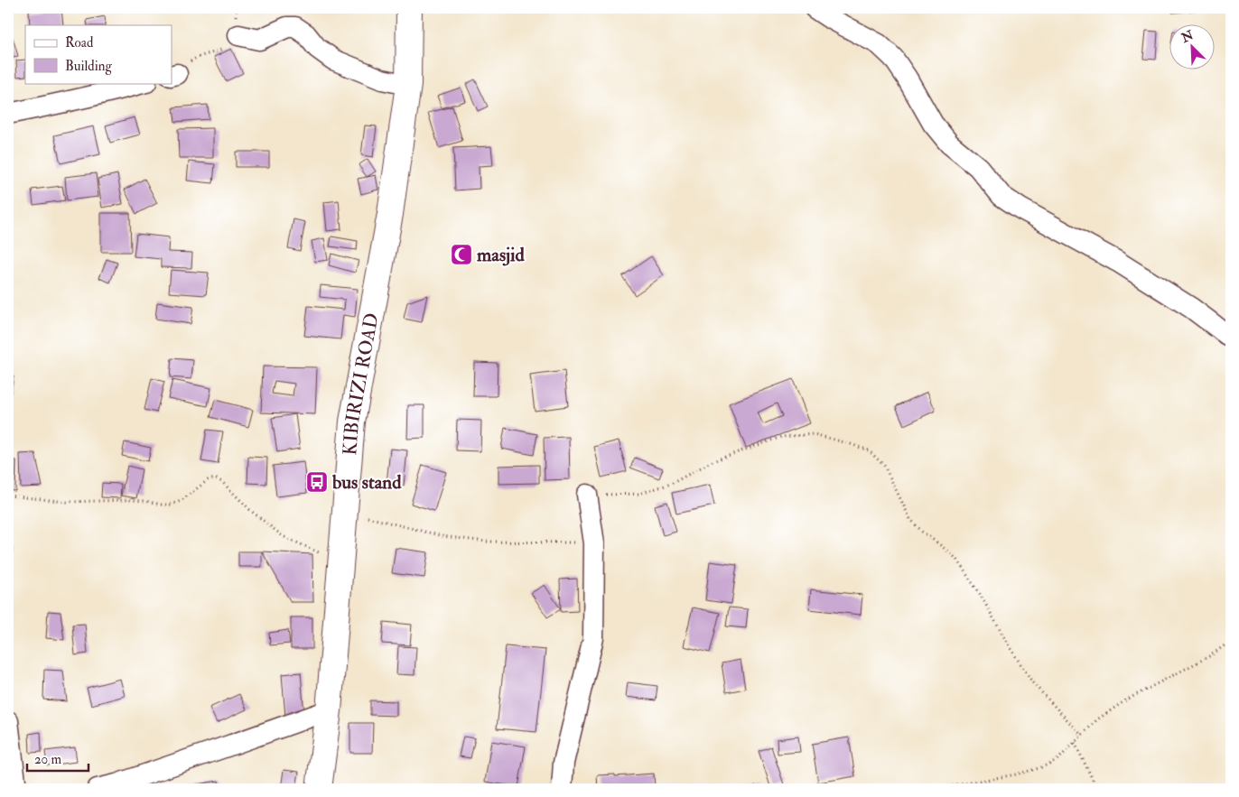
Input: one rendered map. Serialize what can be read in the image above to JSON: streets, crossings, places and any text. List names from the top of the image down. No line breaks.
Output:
{"streets":{"street":["KIBIRIZI ROAD"]},"places":{"mosque":["masjid"],"bus stop":["bus stand"]},"legend":["Road","Building"],"scale_bar":"20 m","north":"top left"}
